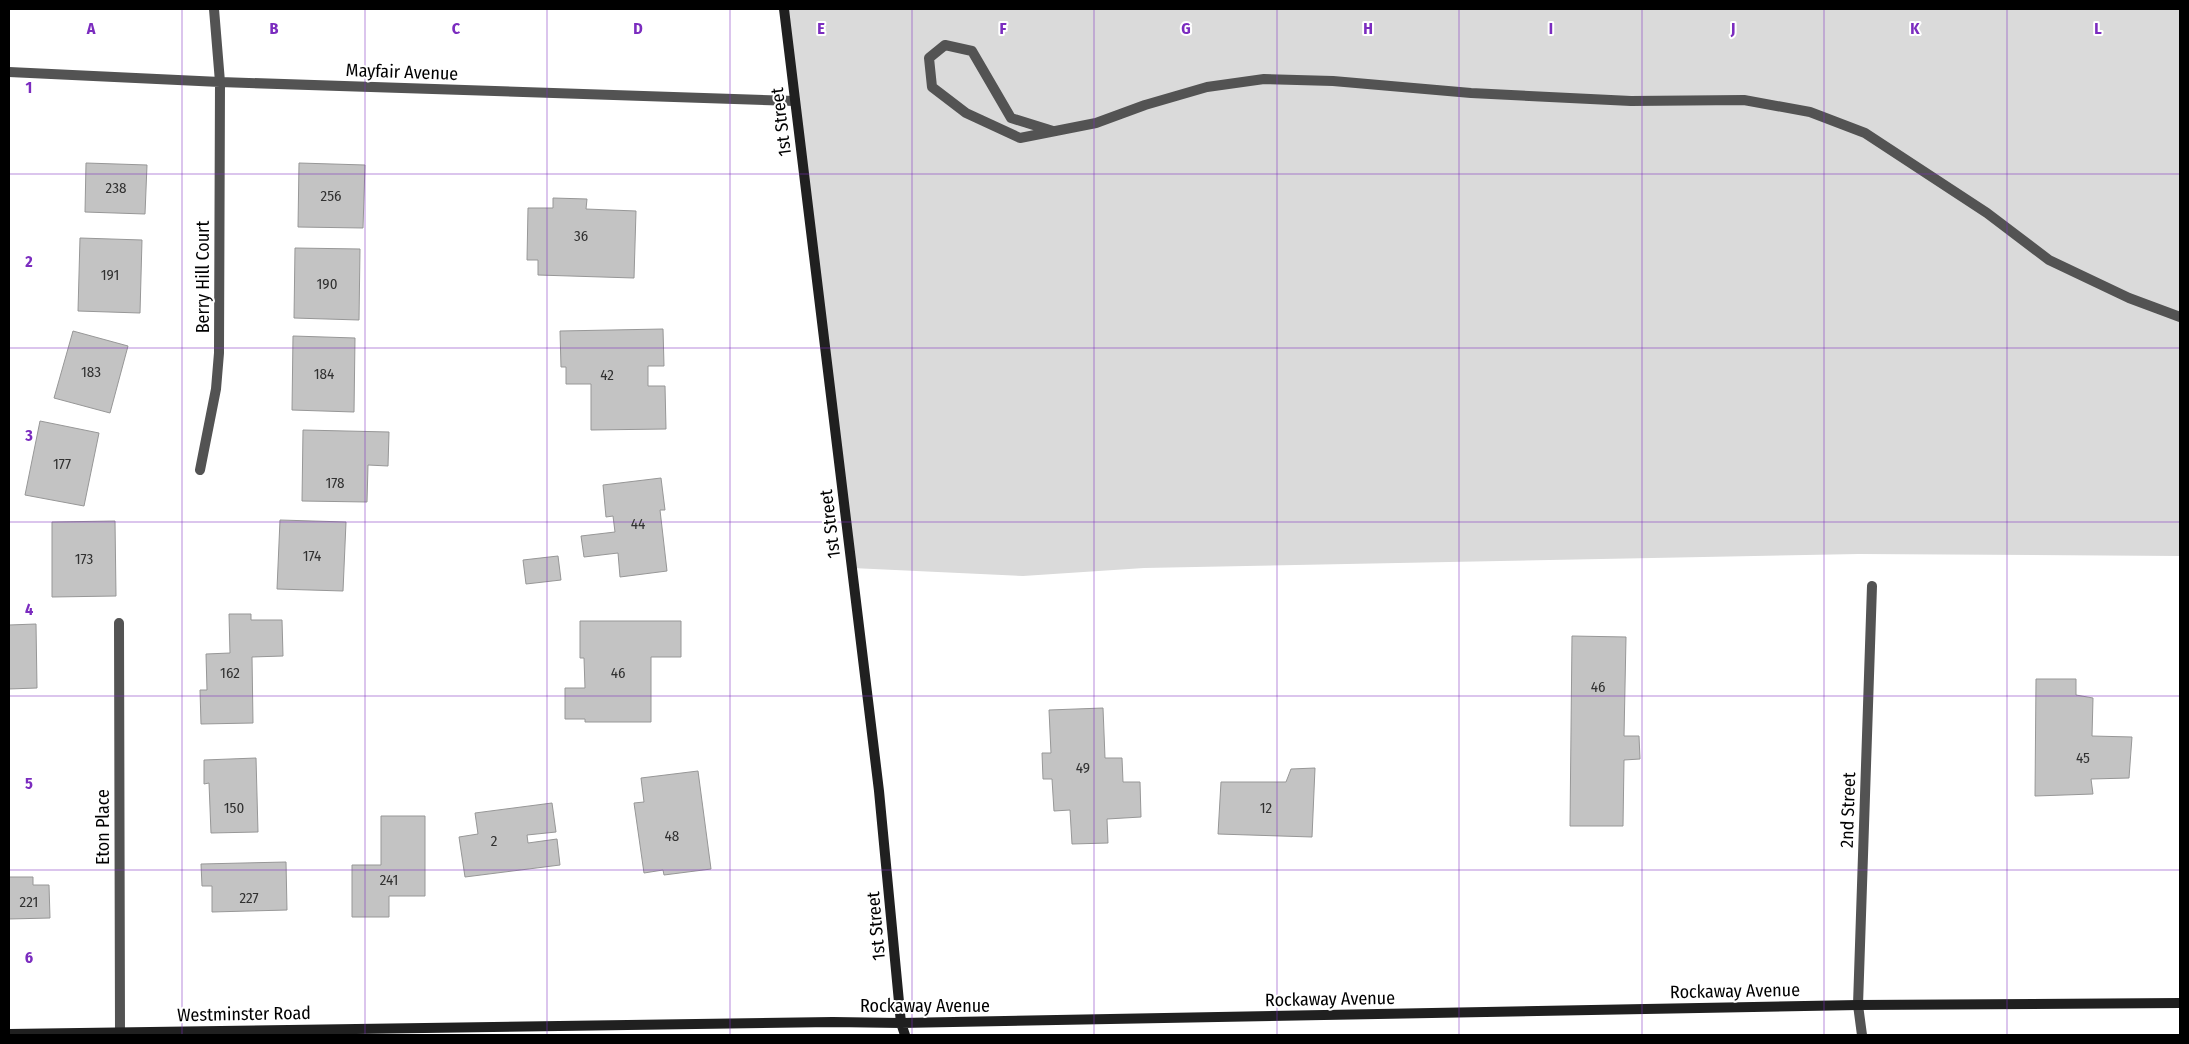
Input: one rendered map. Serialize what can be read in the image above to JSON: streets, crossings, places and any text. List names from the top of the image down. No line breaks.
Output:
{"streets":{"main road":["1st Street","Rockaway Avenue","Westminster Road"],"street":["Mayfair Avenue","Berry Hill Court","2nd Street","Eton Place"]},"crossings":[["Mayfair Avenue","1st Street"],["Mayfair Avenue","Berry Hill Court"],["1st Street","Rockaway Avenue"],["2nd Street","Rockaway Avenue"],["Eton Place","Westminster Road"],["Rockaway Avenue","Westminster Road"]],"house_numbers":["238","256","36","191","190","183","184","42","177","178","44","174","173","162","46","46","45","49","150","12","48","2","241","227","221"],"grid":{"columns":["A","B","C","D","E","F","G","H","I","J","K","L"],"rows":["1","2","3","4","5","6"]}}
